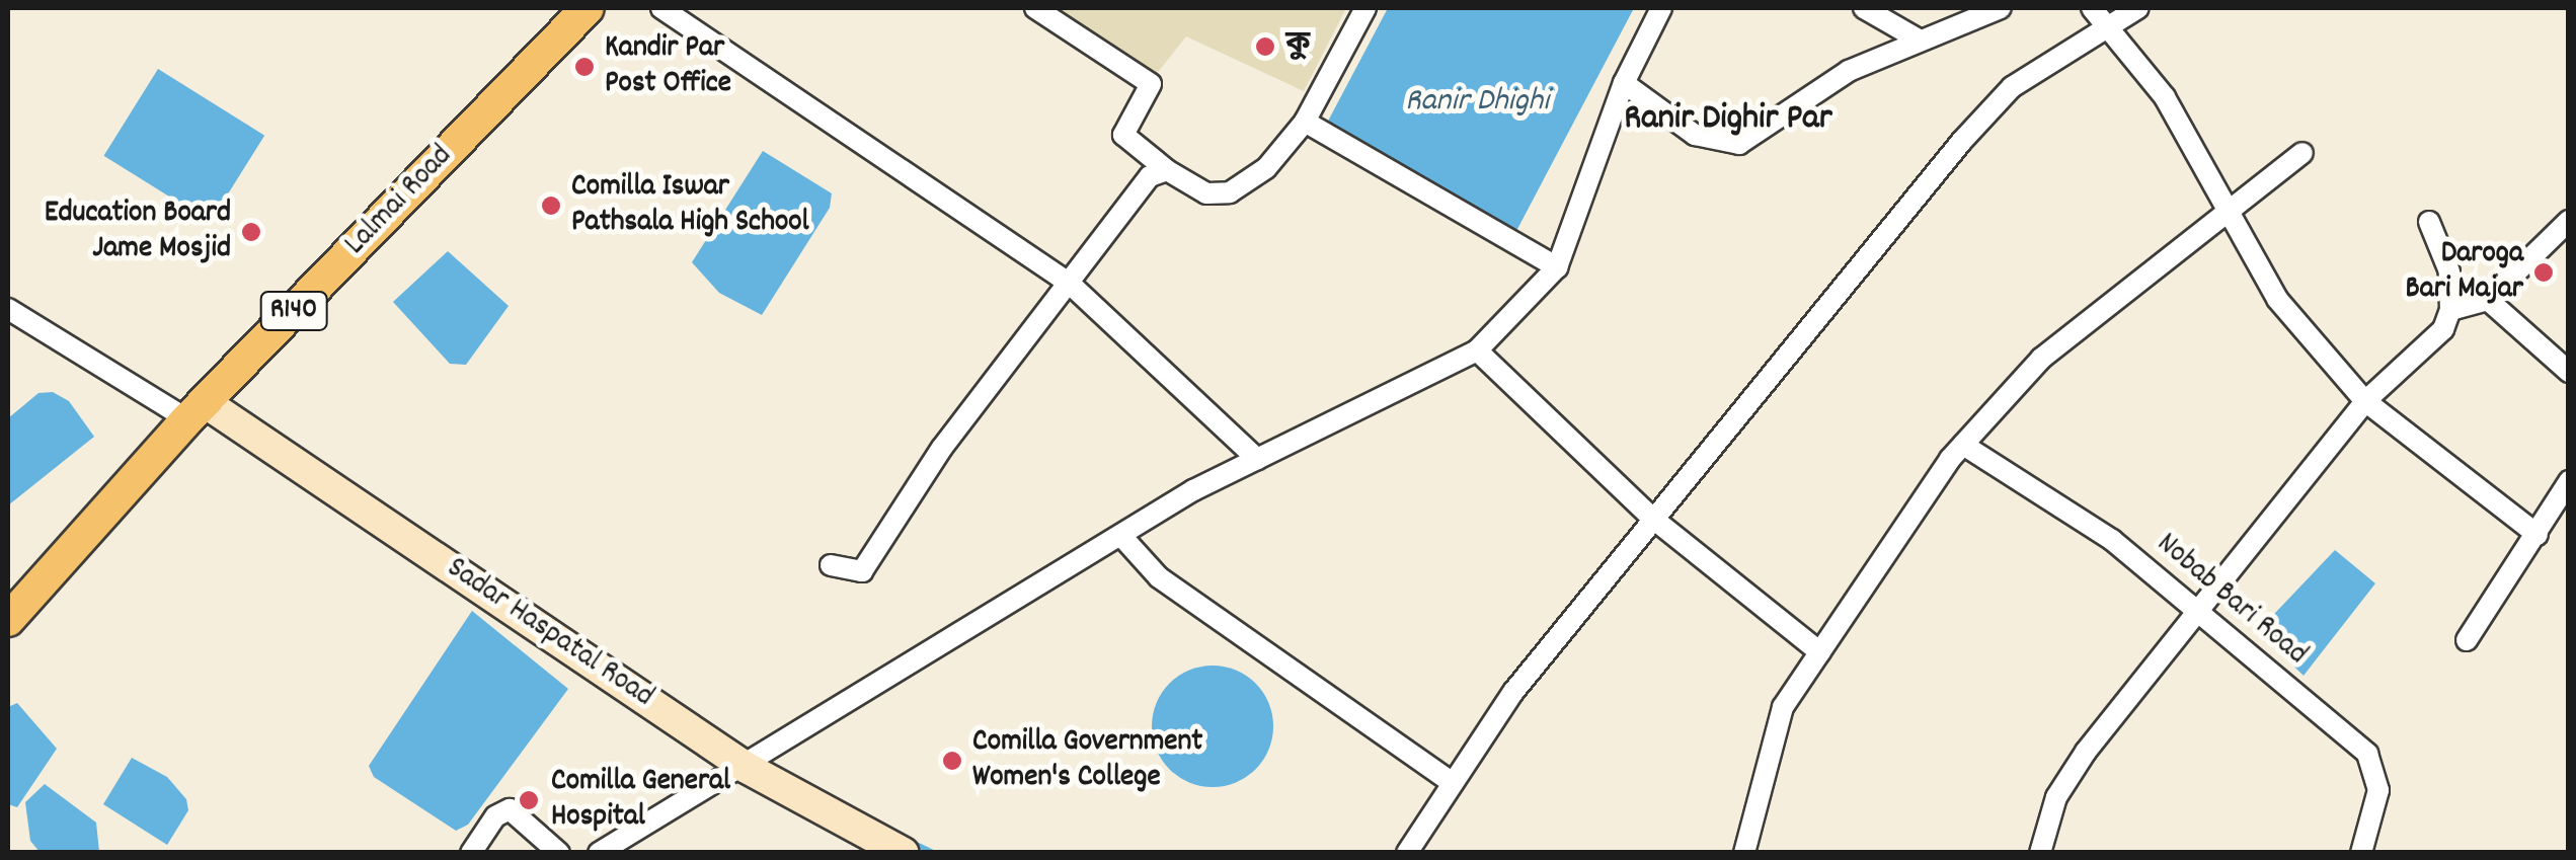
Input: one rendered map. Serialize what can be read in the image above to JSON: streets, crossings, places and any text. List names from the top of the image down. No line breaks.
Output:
{"streets":{"main road":["Lalmai Road","R140"],"street":["Nobab Bari Road","Sadar Haspatal Road"]},"crossings":[["Lalmai Road","Sadar Haspatal Road"]],"districts":["Ranir Dighir Par"],"water":["Ranir Dhighi"],"places":["কু","Kandir Par Post Office","Comilla Iswar Pathsala High School","Education Board Jame Mosjid","Daroga Bari Majar","Comilla Government Women's College","Comilla General Hospital"]}
